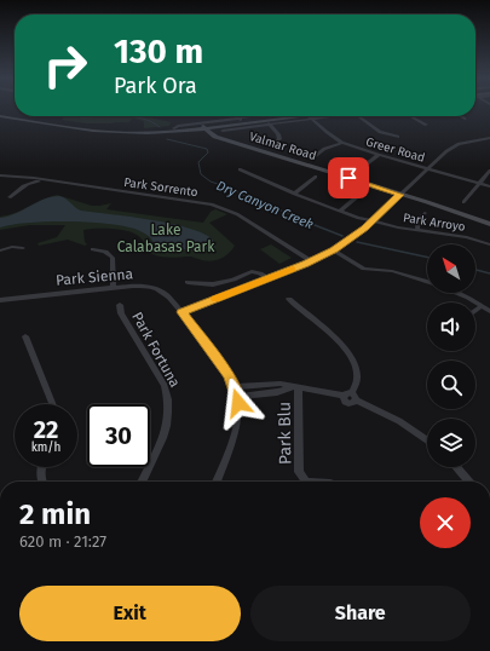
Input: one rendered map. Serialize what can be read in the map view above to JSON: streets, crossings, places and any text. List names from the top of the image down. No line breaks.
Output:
{"streets":{"main road":["Valmar Road"],"street":["Greer Road","Park Sorrento","Park Arroyo","Park Sienna","Park Fortuna","Park Blu"]},"water":["Dry Canyon Creek"],"parks":["Lake Calabasas Park"],"north":"top left","page":{"turn":["130 m","Park Ora"],"speed":"22 km/h","limit":"30","heading":["2 min","620 m · 21:27"],"buttons":["Exit","Share"]}}
